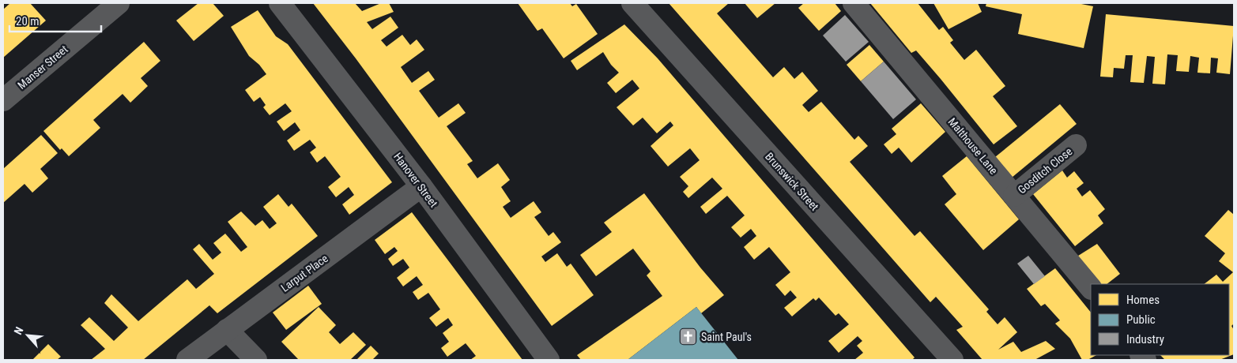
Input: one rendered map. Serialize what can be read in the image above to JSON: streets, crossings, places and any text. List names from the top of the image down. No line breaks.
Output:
{"streets":{"street":["Manser Street","Malthouse Lane","Gosditch Close","Hanover Street","Brunswick Street","Larput Place"]},"crossings":[["Malthouse Lane","Gosditch Close"],["Hanover Street","Larput Place"]],"places":{"church":["Saint Paul's"]},"legend":["Homes","Public","Industry"],"scale_bar":"20 m","north":"top left"}
